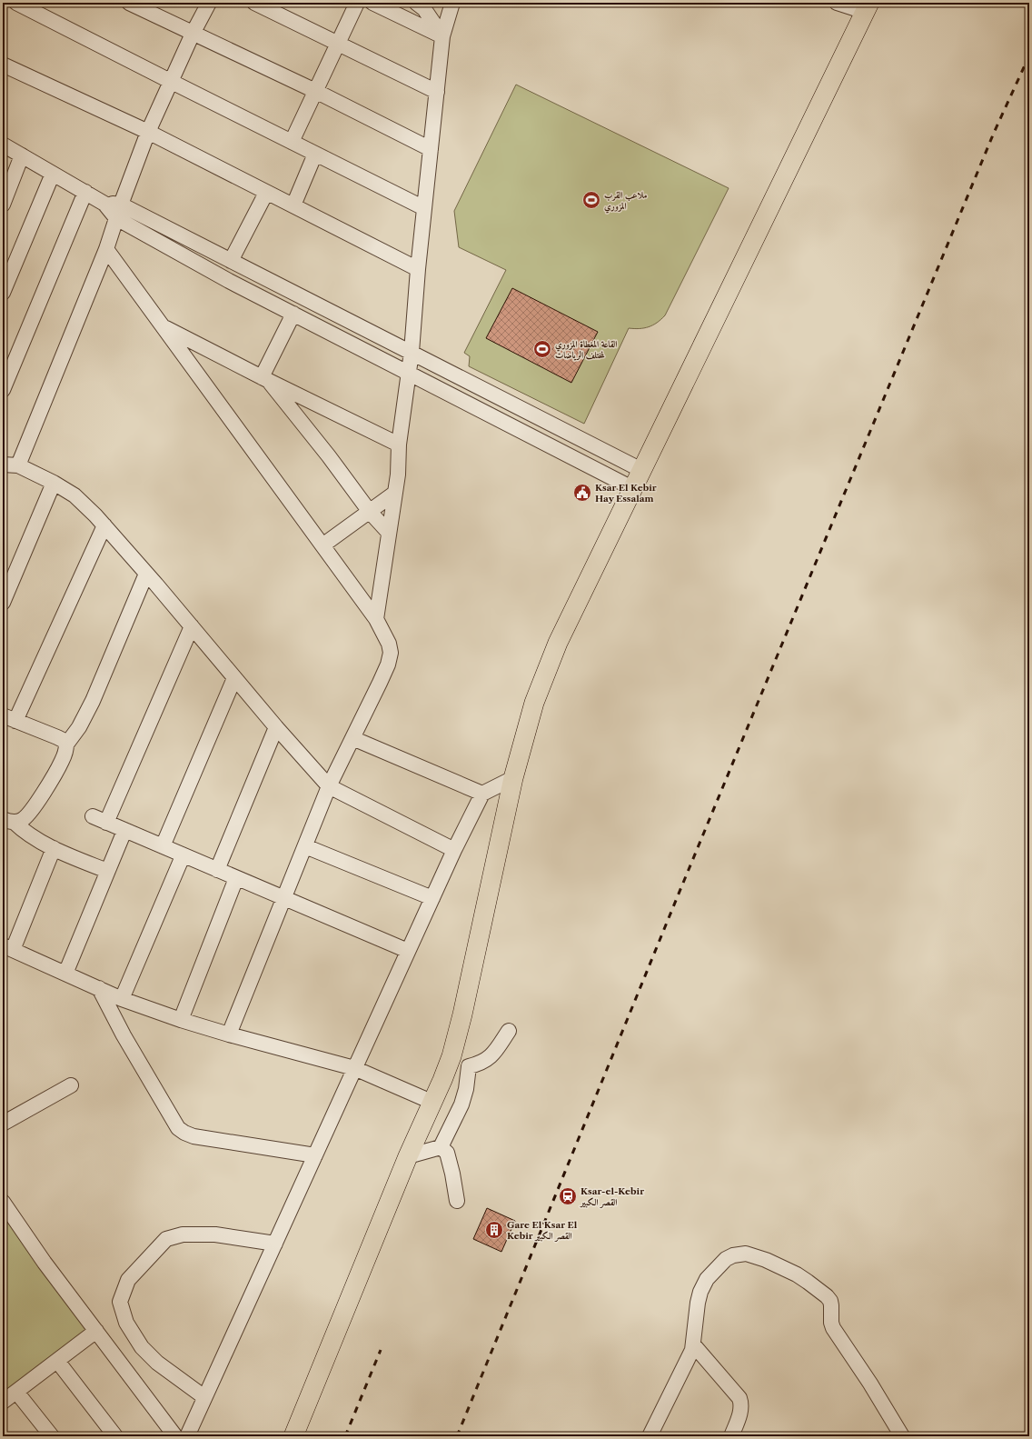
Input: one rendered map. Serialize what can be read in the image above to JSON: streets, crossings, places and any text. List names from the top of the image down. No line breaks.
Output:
{"places":{"sports":["ملاعب القرب المزوري","القاعة المغطاة المزوري لمختلف الرياضات"],"public building":["Ksar El Kebir Hay Essalam"],"station":["Ksar-el-Kebir القصر الكبير"],"building":["Gare El Ksar El Kebir القصر الكبير"]}}
